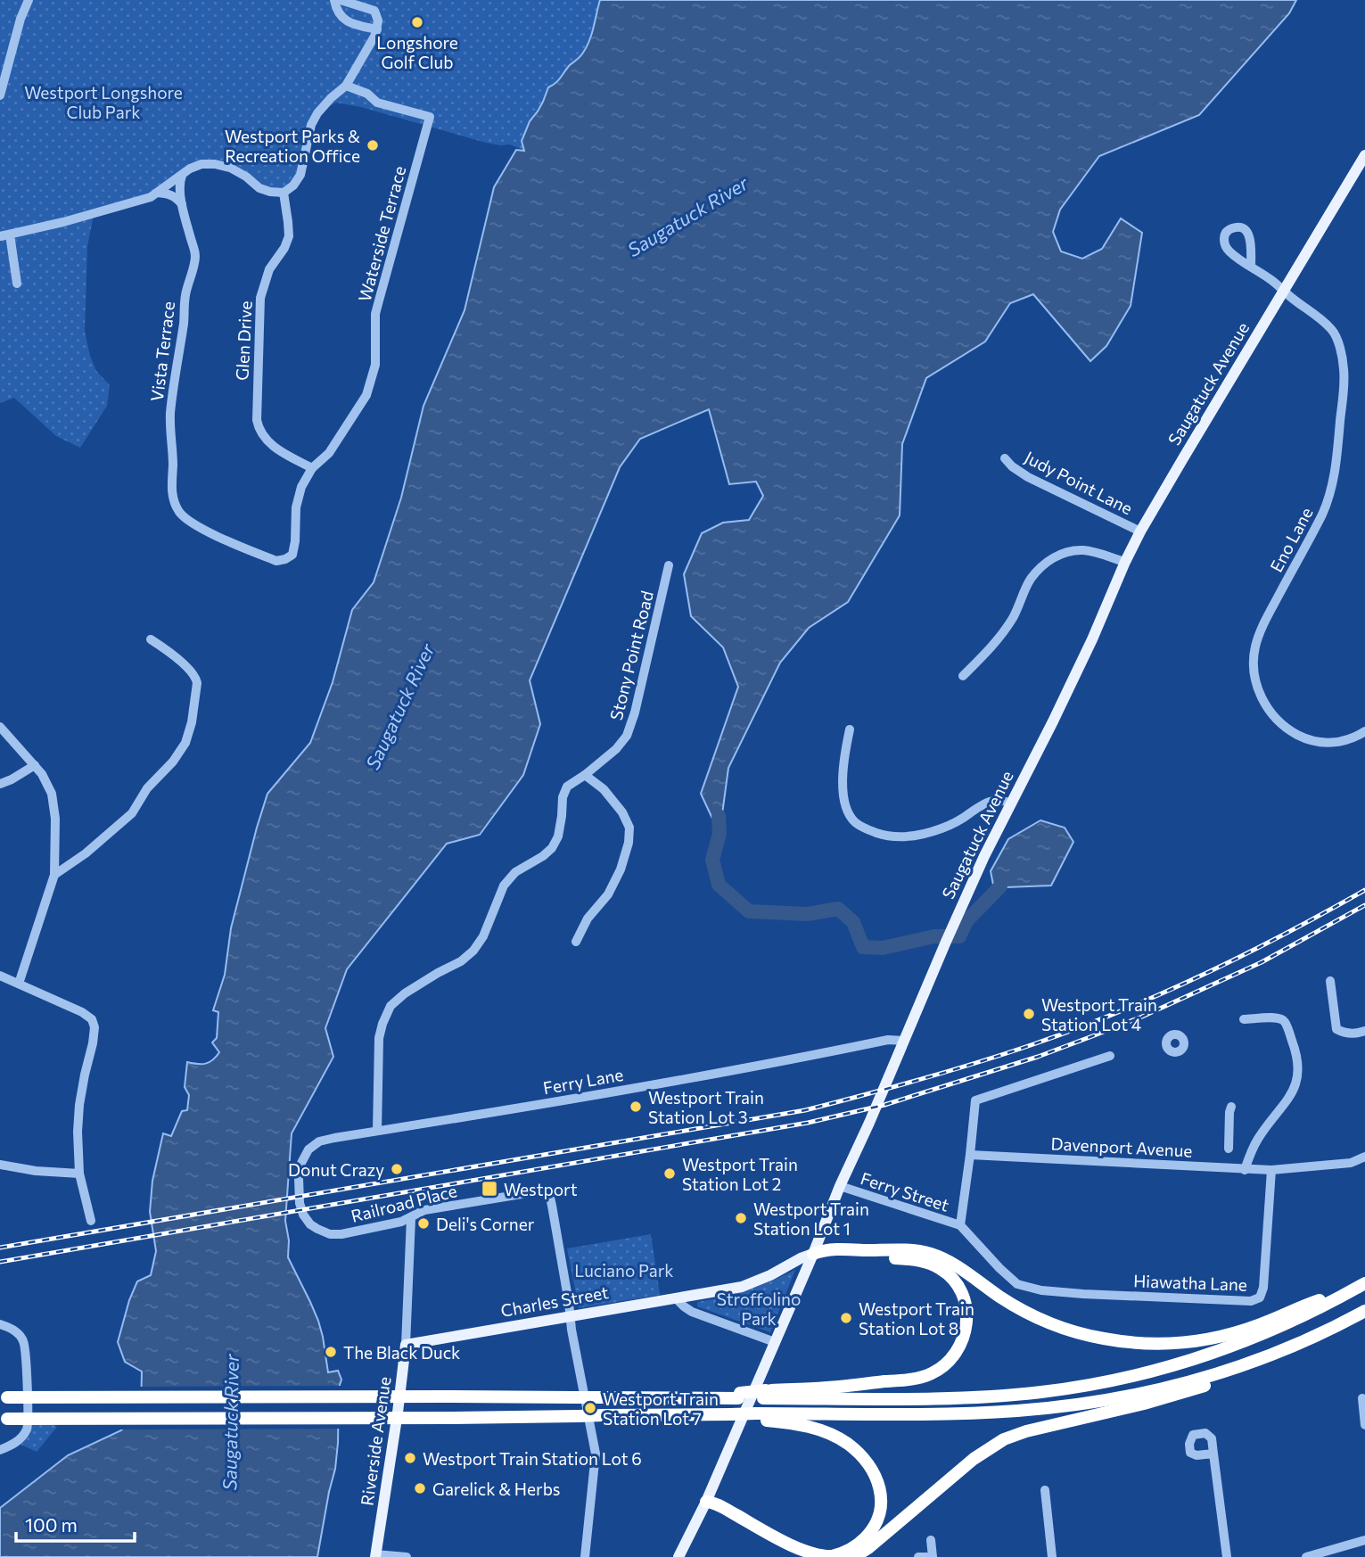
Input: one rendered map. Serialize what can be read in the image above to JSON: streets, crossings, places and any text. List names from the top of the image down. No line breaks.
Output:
{"streets":{"main road":["Saugatuck Avenue","Charles Street","Riverside Avenue"],"street":["Waterside Terrace","Glen Drive","Vista Terrace","Judy Point Lane","Eno Lane","Stony Point Road","Ferry Lane","Davenport Avenue","Ferry Street","Railroad Place","Hiawatha Lane"]},"crossings":[["Waterside Terrace","Glen Drive"],["Waterside Terrace","Vista Terrace"],["Saugatuck Avenue","Judy Point Lane"],["Saugatuck Avenue","Eno Lane"],["Saugatuck Avenue","Ferry Lane"],["Saugatuck Avenue","Ferry Street"],["Saugatuck Avenue","Charles Street"],["Stony Point Road","Ferry Lane"],["Ferry Lane","Railroad Place"],["Davenport Avenue","Hiawatha Lane"],["Ferry Street","Hiawatha Lane"],["Railroad Place","Charles Street"],["Railroad Place","Riverside Avenue"],["Charles Street","Riverside Avenue"]],"water":["Saugatuck River"],"parks":["Westport Longshore Club Park","Luciano Park","Stroffolino Park"],"places":{"other":["Longshore Golf Club","Westport Parks & Recreation Office","Westport Train Station Lot 4","Westport Train Station Lot 3","Donut Crazy","Westport Train Station Lot 2","Westport Train Station Lot 1","Deli's Corner","Westport Train Station Lot 8","The Black Duck","Westport Train Station Lot 7","Westport Train Station Lot 6","Garelick & Herbs"],"transit":["Westport"]},"scale_bar":"100 m"}
